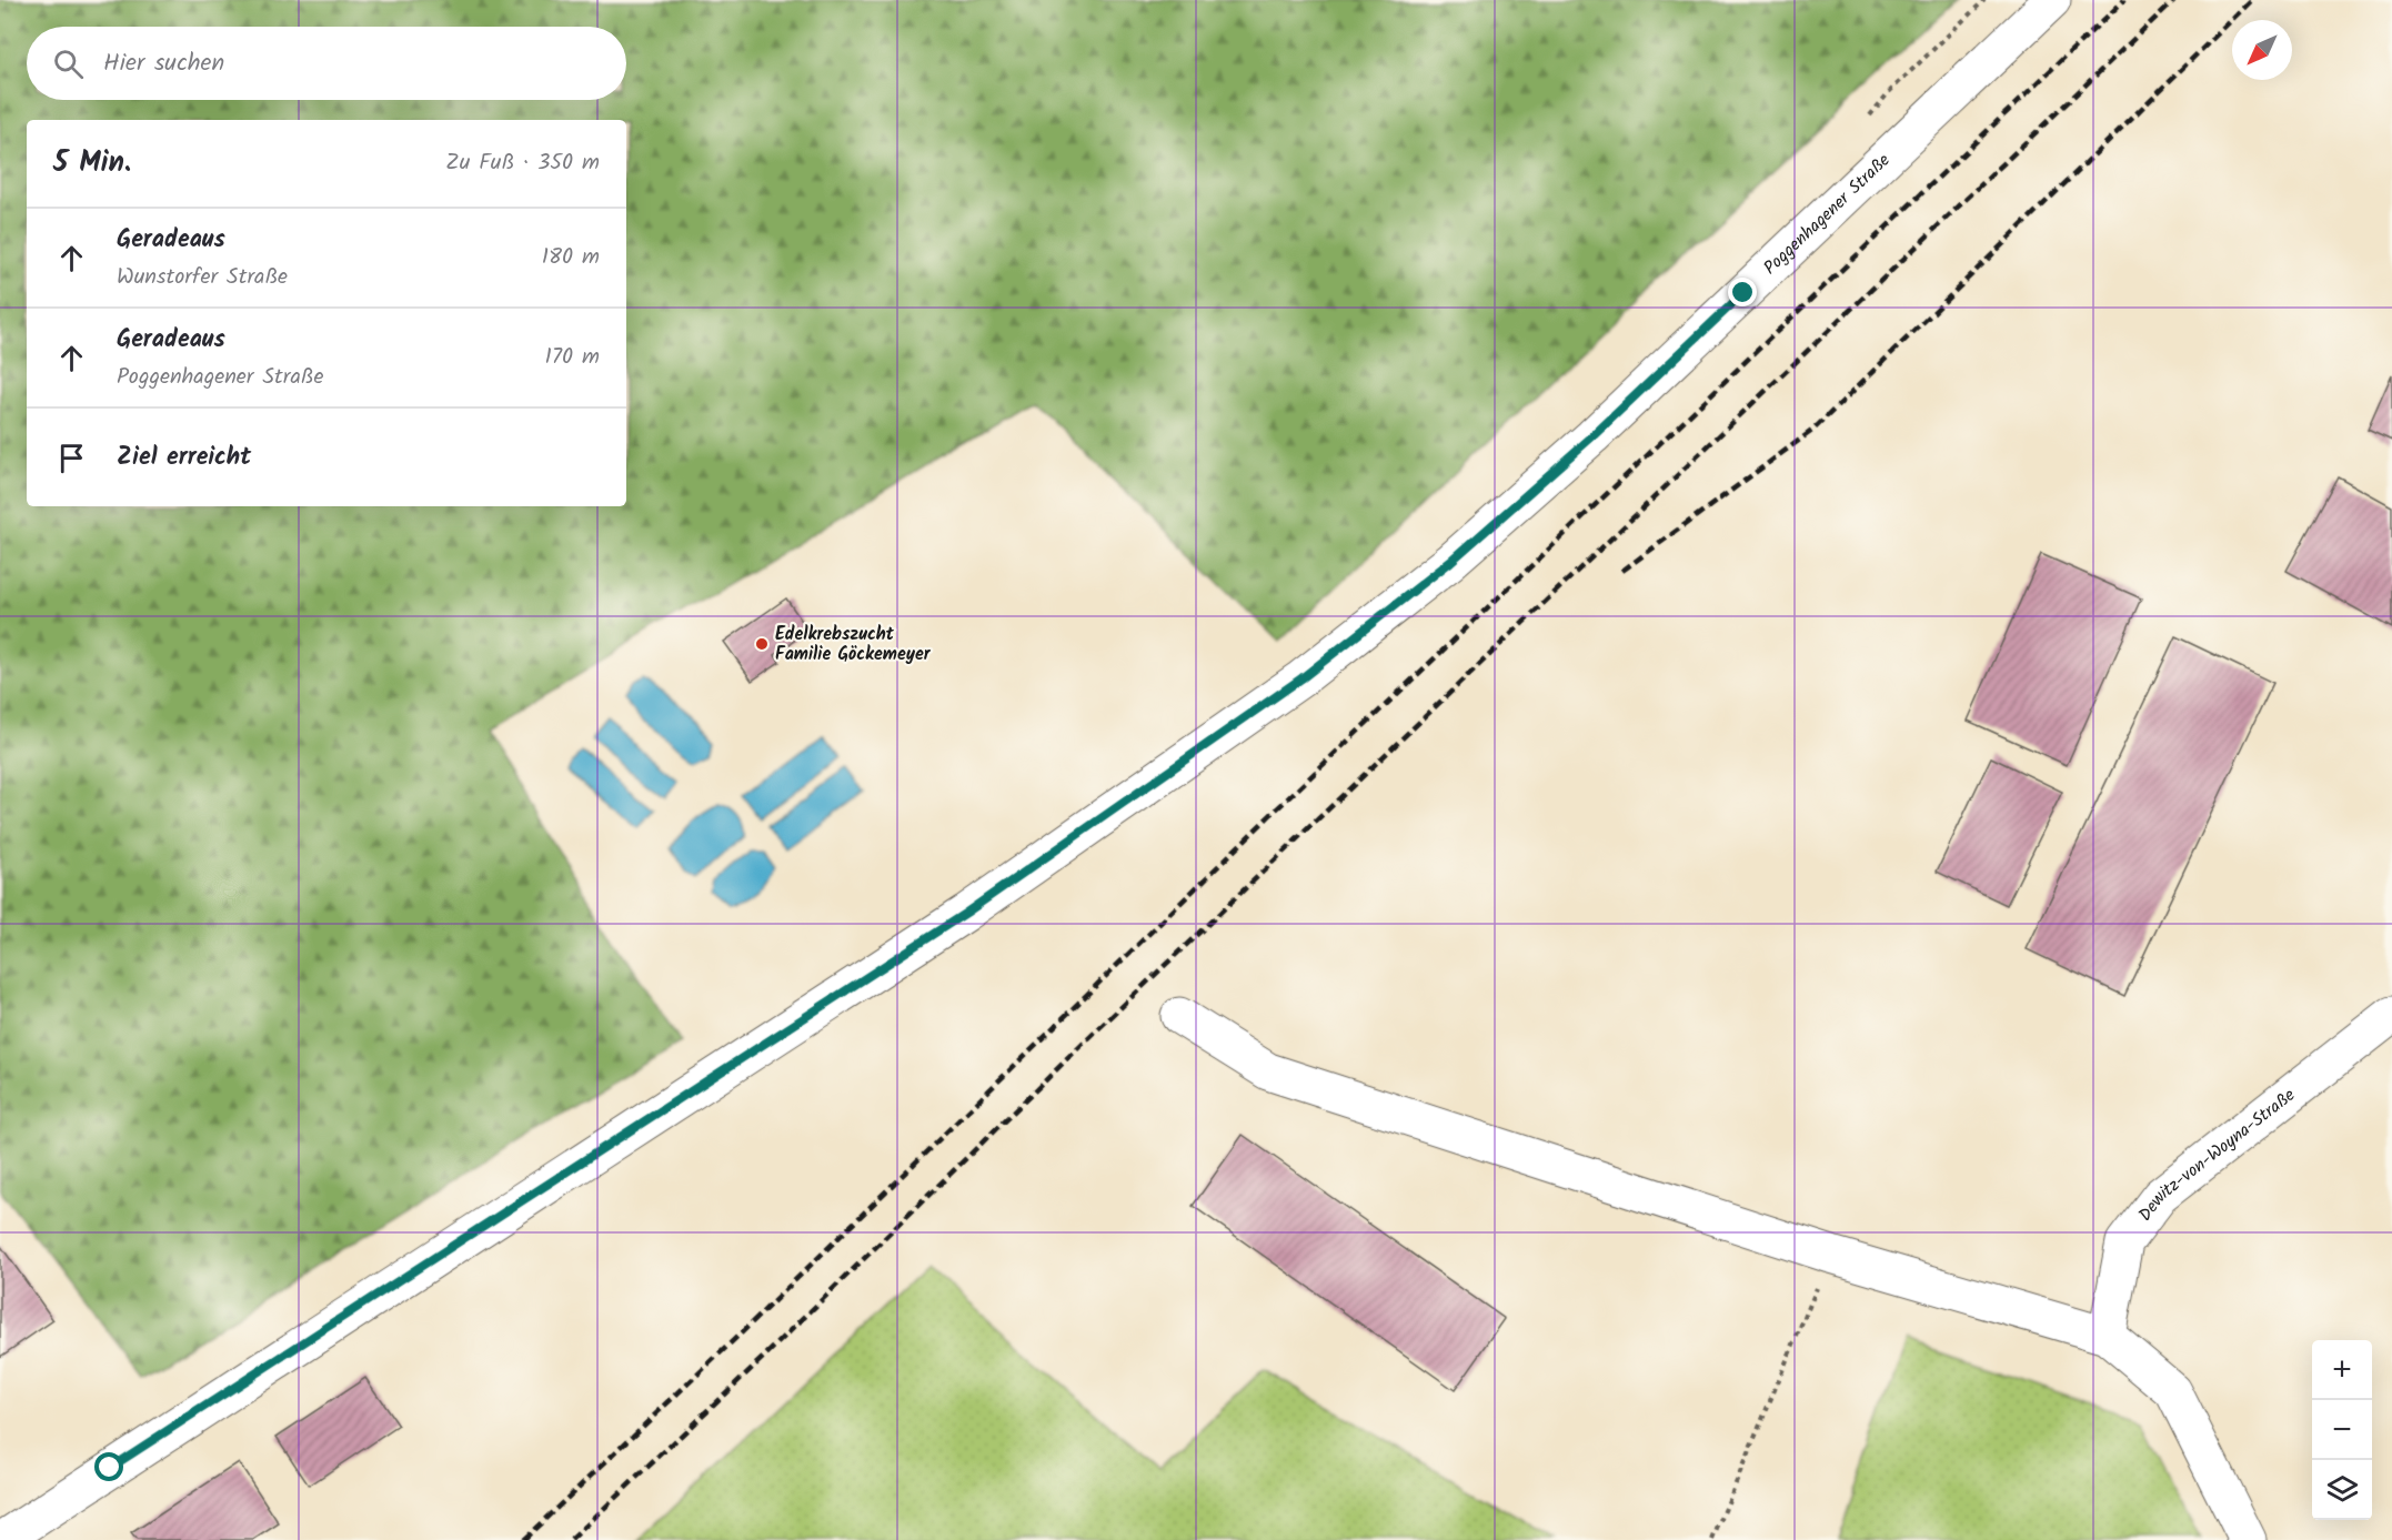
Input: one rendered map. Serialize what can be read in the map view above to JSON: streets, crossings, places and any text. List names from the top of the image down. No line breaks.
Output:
{"streets":{"street":["Poggenhagener Straße","Dewitz-von-Woyna-Straße"]},"places":["Edelkrebszucht Familie Göckemeyer"],"north":"bottom left","page":{"search":"Hier suchen","heading":["5 Min.","Zu Fuß · 350 m"],"list":[["Geradeaus","Wunstorfer Straße","180 m"],["Geradeaus","Poggenhagener Straße","170 m"],"Ziel erreicht"],"map_buttons":["+","−"]}}
